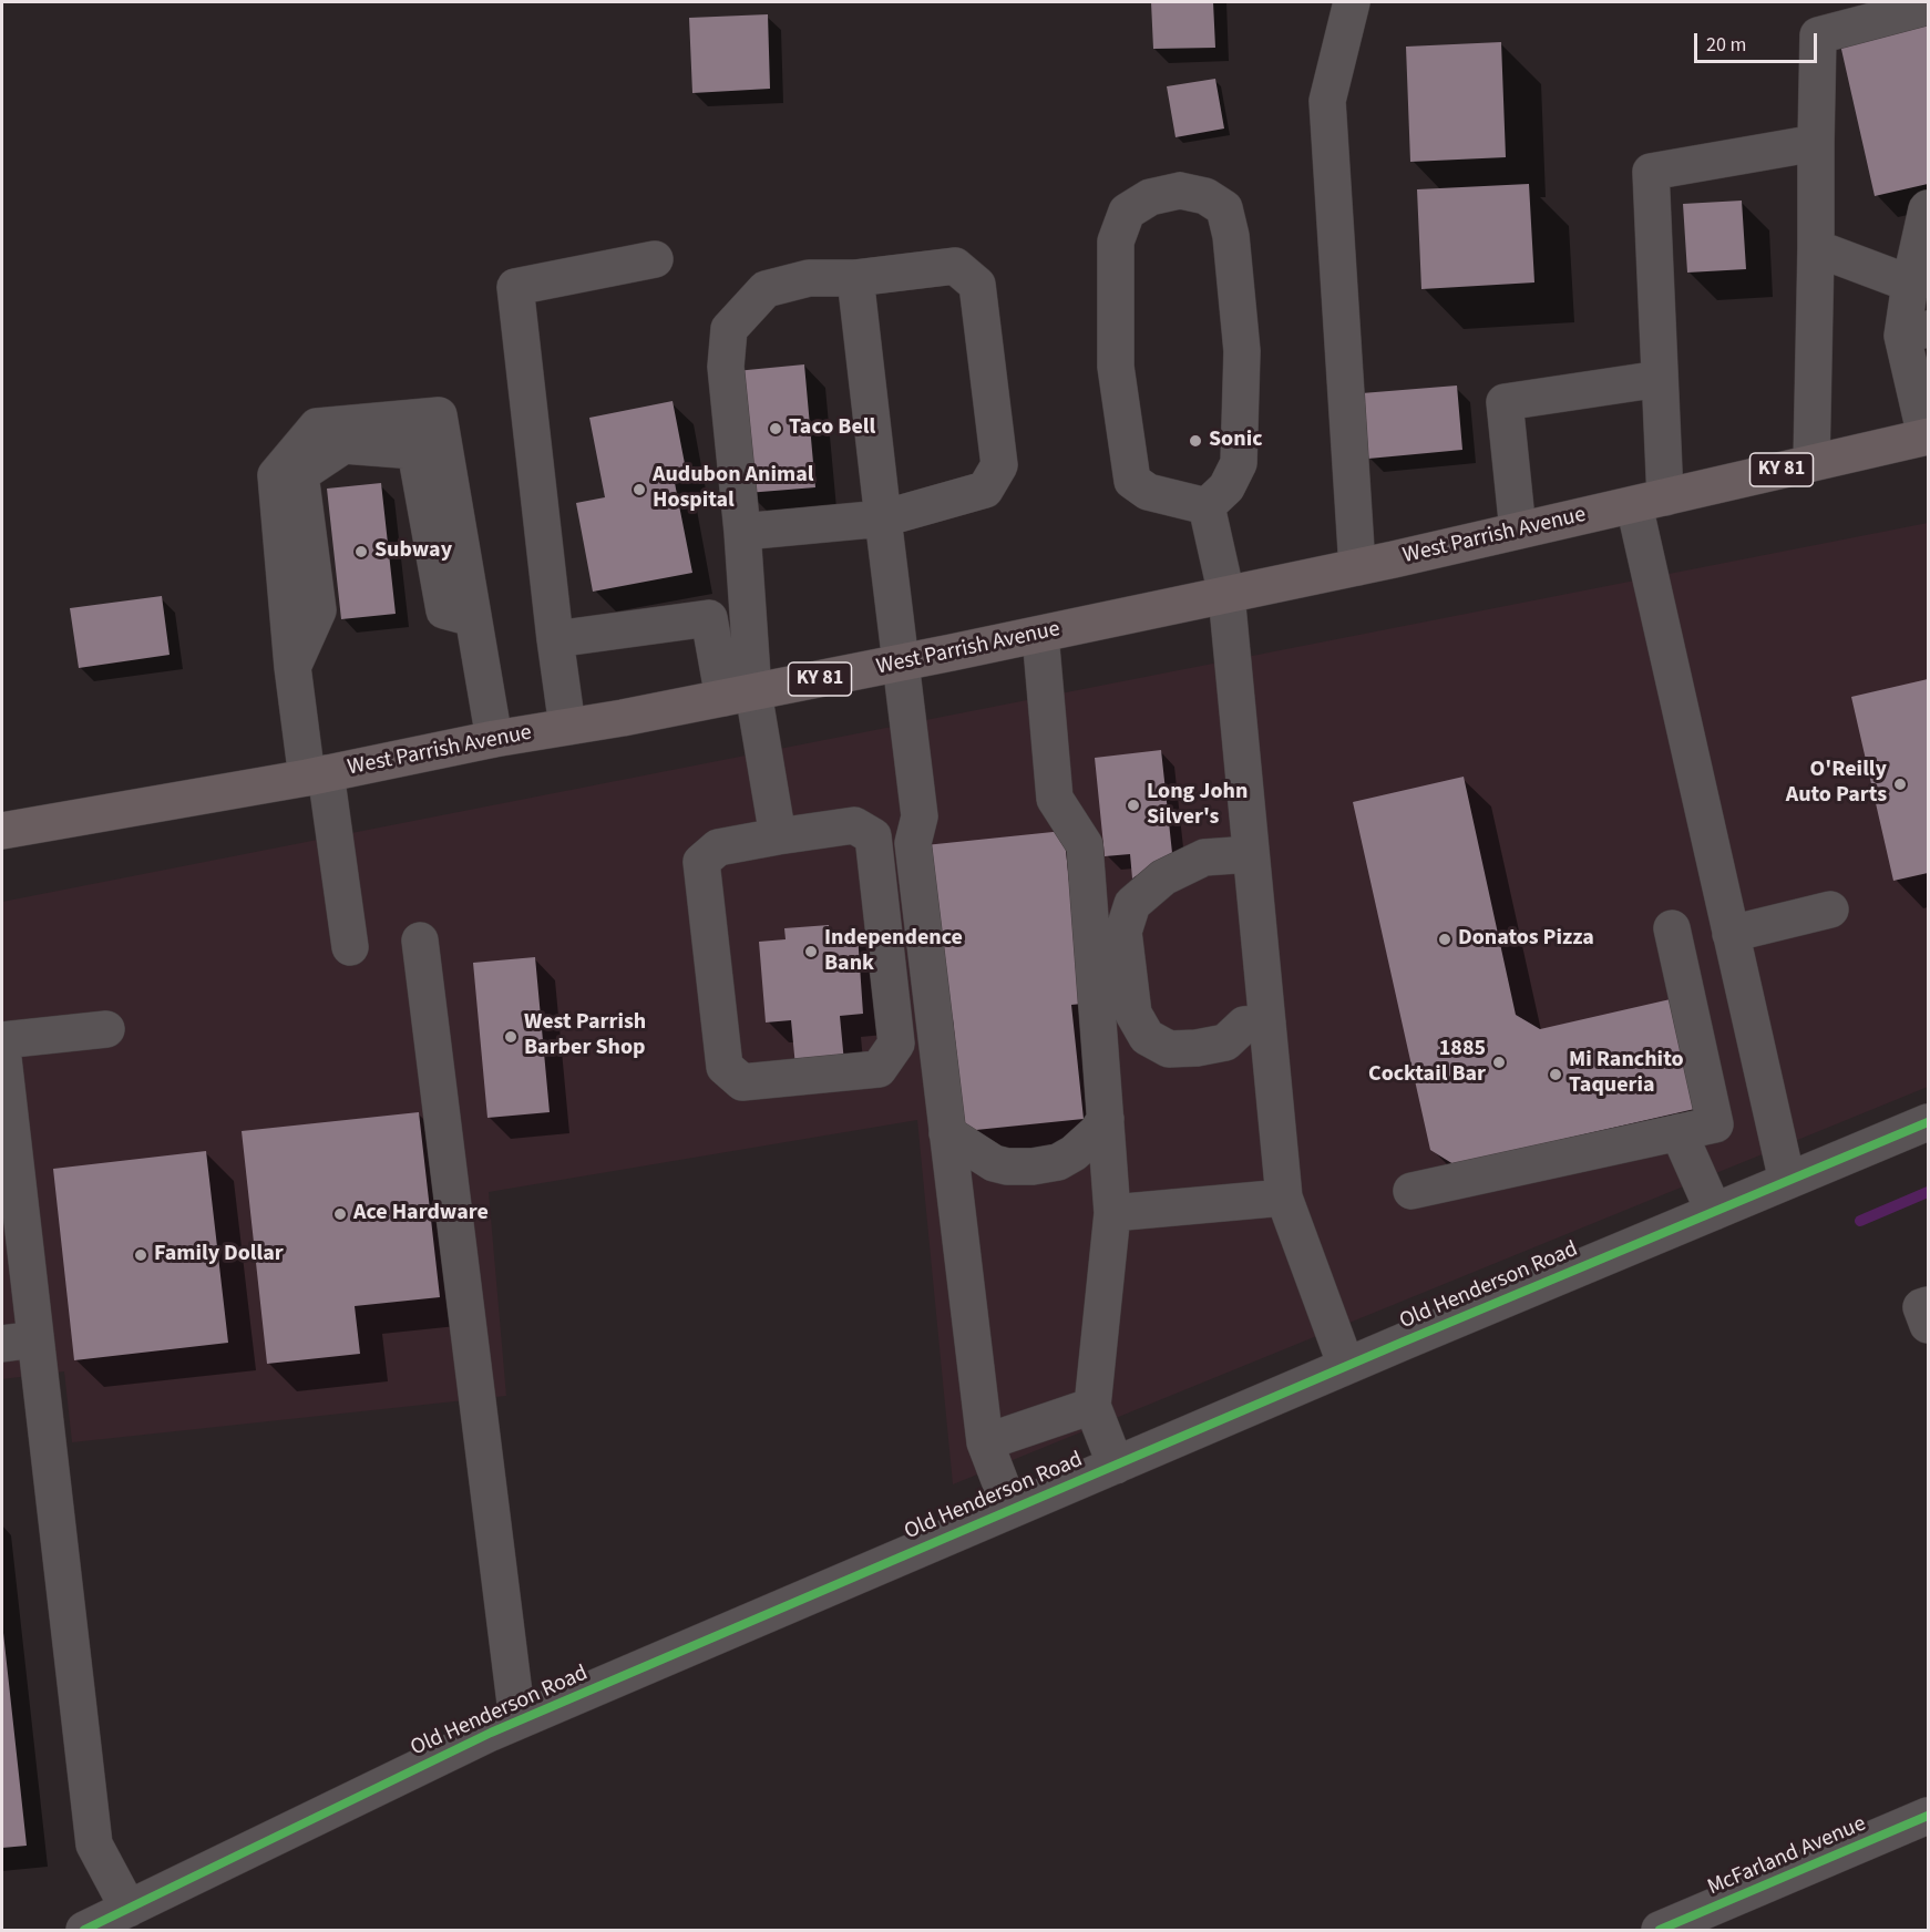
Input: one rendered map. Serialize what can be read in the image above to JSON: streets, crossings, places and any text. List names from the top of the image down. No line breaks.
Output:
{"streets":{"main road":["KY 81","West Parrish Avenue"],"street":["Old Henderson Road","McFarland Avenue"]},"places":["Taco Bell","Sonic","Audubon Animal Hospital","Subway","O'Reilly Auto Parts","Long John Silver's","Donatos Pizza","Independence Bank","West Parrish Barber Shop","1885 Cocktail Bar","Mi Ranchito Taqueria","Ace Hardware","Family Dollar"],"scale_bar":"20 m"}
